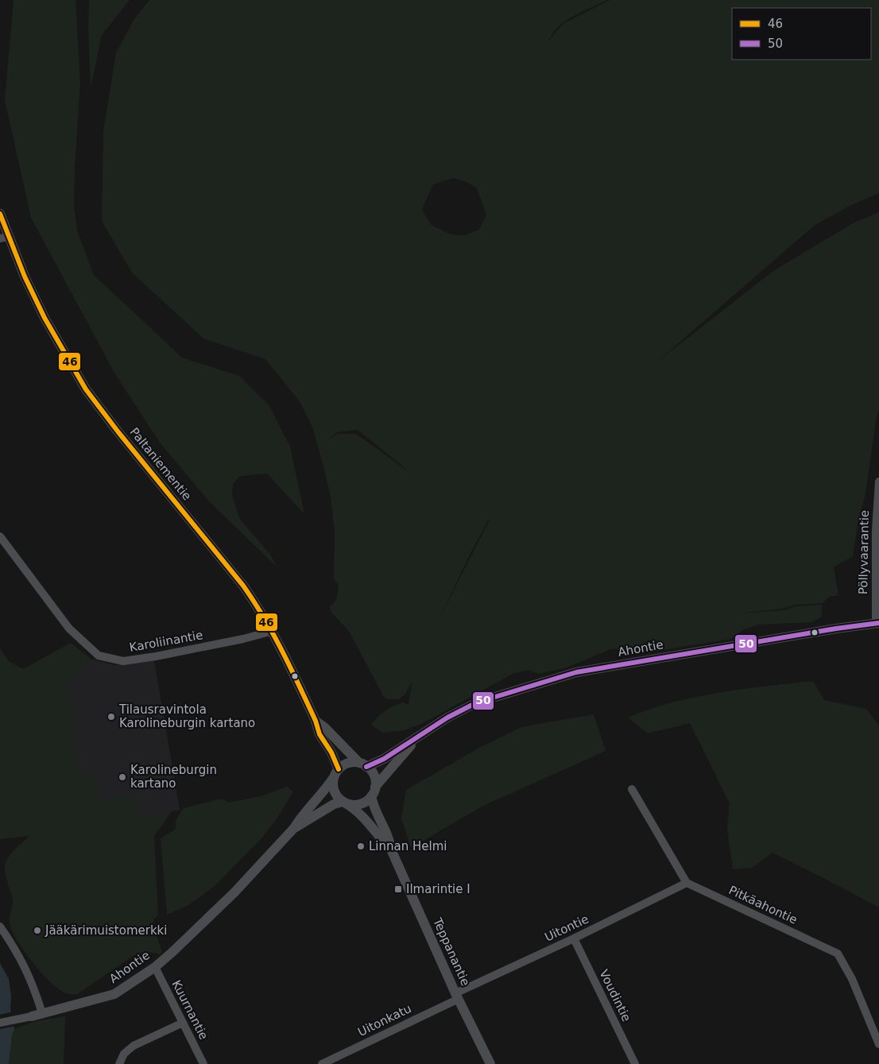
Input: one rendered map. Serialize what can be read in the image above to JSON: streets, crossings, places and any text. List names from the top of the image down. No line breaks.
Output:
{"streets":{"street":["Paltaniementie","Pöllyvaarantie","Karoliinantie","Ahontie","Pitkäahontie","Uitontie","Teppanantie","Voudintie","Kuurnantie","Uitonkatu"]},"crossings":[["Paltaniementie","Karoliinantie"],["Paltaniementie","Ahontie"],["Paltaniementie","Teppanantie"],["Pöllyvaarantie","Ahontie"],["Ahontie","Teppanantie"],["Ahontie","Kuurnantie"],["Pitkäahontie","Uitontie"],["Uitontie","Teppanantie"],["Uitontie","Voudintie"],["Uitontie","Uitonkatu"],["Teppanantie","Uitonkatu"]],"places":{"other":["Tilausravintola Karolineburgin kartano","Karolineburgin kartano","Linnan Helmi","Jääkärimuistomerkki"],"transit":["Ilmarintie I"]},"lines":["transit line 46","transit line 50"],"legend":["46","50"]}
